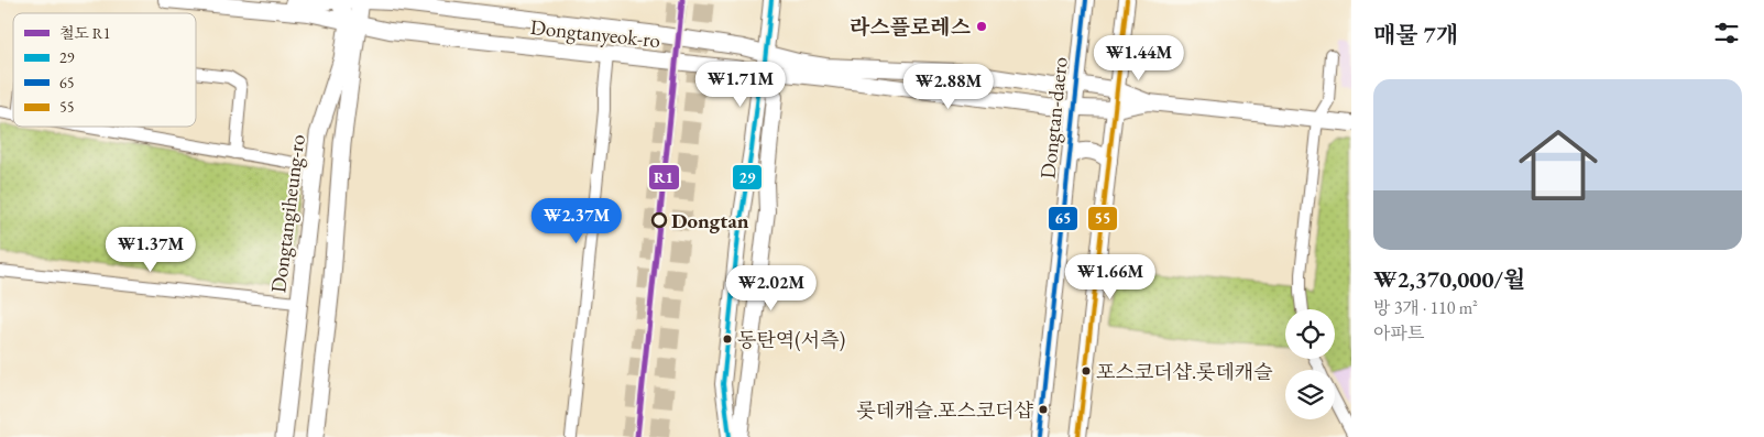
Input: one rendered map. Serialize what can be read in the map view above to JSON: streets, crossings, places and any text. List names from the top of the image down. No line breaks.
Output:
{"streets":{"main road":["Dongtangiheung-ro"],"street":["Dongtanyeok-ro","Dongtan-daero"]},"crossings":[["Dongtanyeok-ro","Dongtan-daero"],["Dongtanyeok-ro","Dongtangiheung-ro"]],"places":["라스플로레스","Dongtan","동탄역(서측)","포스코더샵.롯데캐슬","롯데캐슬.포스코더샵"],"lines":["rail line R1","transit line 29","transit line 65","transit line 55"],"legend":["철도 R1","29","65","55"],"page":{"heading":"매물 7개","price":["₩1.44M","₩1.71M","₩2.88M","₩2.37M","₩1.37M","₩1.66M","₩2.02M"],"list":[{"name":"₩2,370,000/월","note":"방 3개 · 110 m² · 아파트"}]}}
